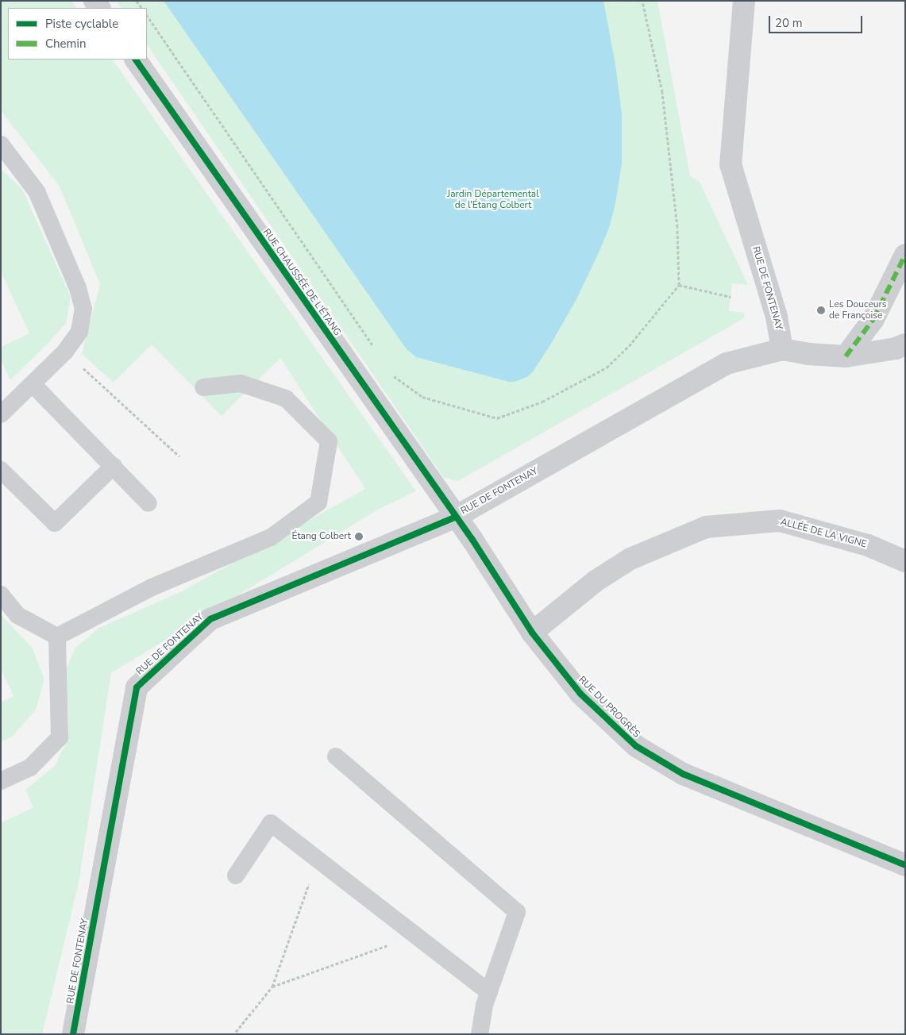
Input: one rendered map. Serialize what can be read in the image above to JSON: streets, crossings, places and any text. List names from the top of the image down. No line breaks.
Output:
{"streets":{"street":["RUE CHAUSSÉE DE L'ÉTANG","RUE DE FONTENAY","ALLÉE DE LA VIGNE","RUE DU PROGRÈS"]},"crossings":[["RUE CHAUSSÉE DE L'ÉTANG","RUE DE FONTENAY"],["RUE CHAUSSÉE DE L'ÉTANG","RUE DU PROGRÈS"],["RUE DE FONTENAY","RUE DU PROGRÈS"],["ALLÉE DE LA VIGNE","RUE DU PROGRÈS"]],"parks":["Jardin Départemental de l'Étang Colbert"],"places":["Les Douceurs de Françoise","Étang Colbert"],"legend":["Piste cyclable","Chemin"],"scale_bar":"20 m"}
